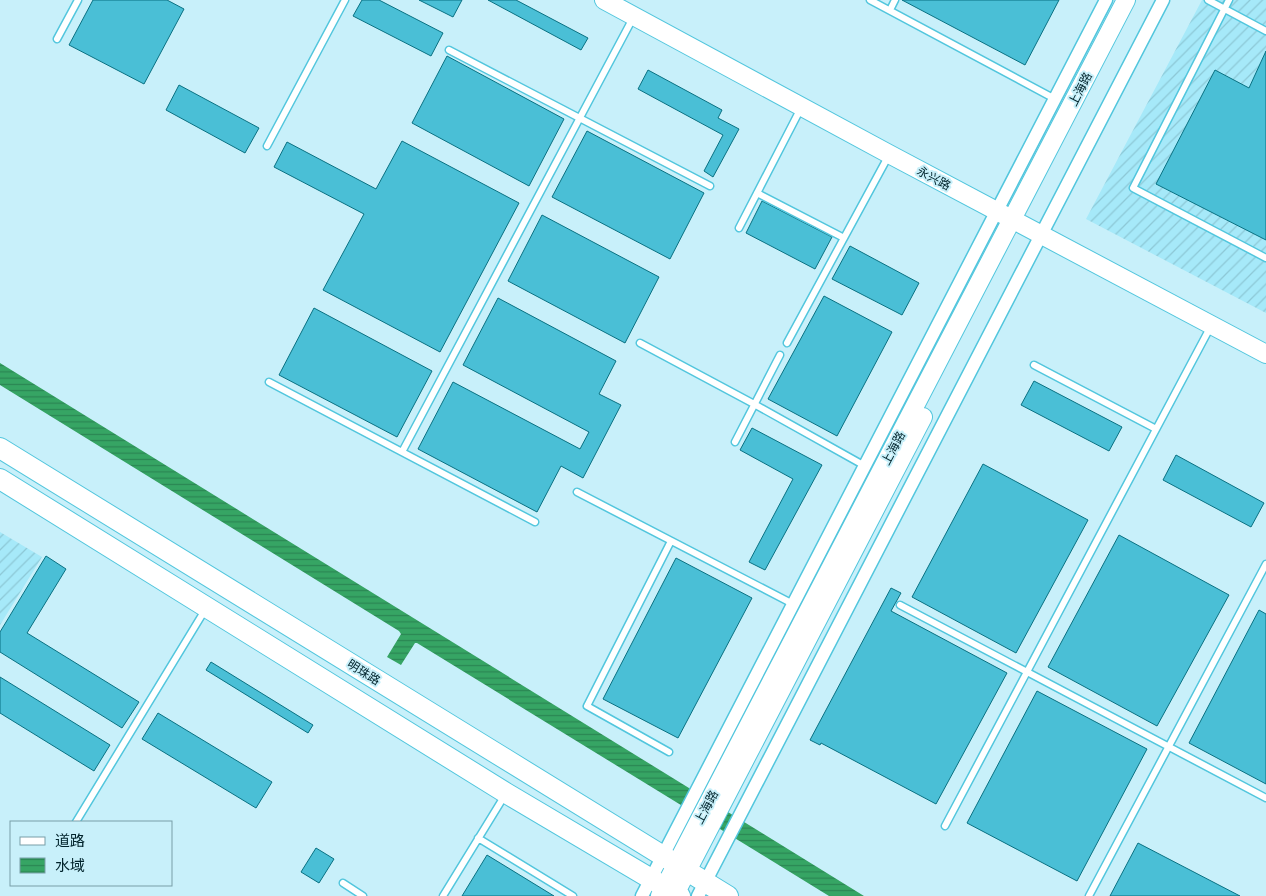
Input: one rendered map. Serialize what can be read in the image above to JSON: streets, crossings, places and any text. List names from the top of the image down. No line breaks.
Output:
{"streets":{"main road":["上海路","永兴路","明珠路"]},"crossings":[["上海路","永兴路"],["上海路","明珠路"]],"legend":["道路","水域"]}
